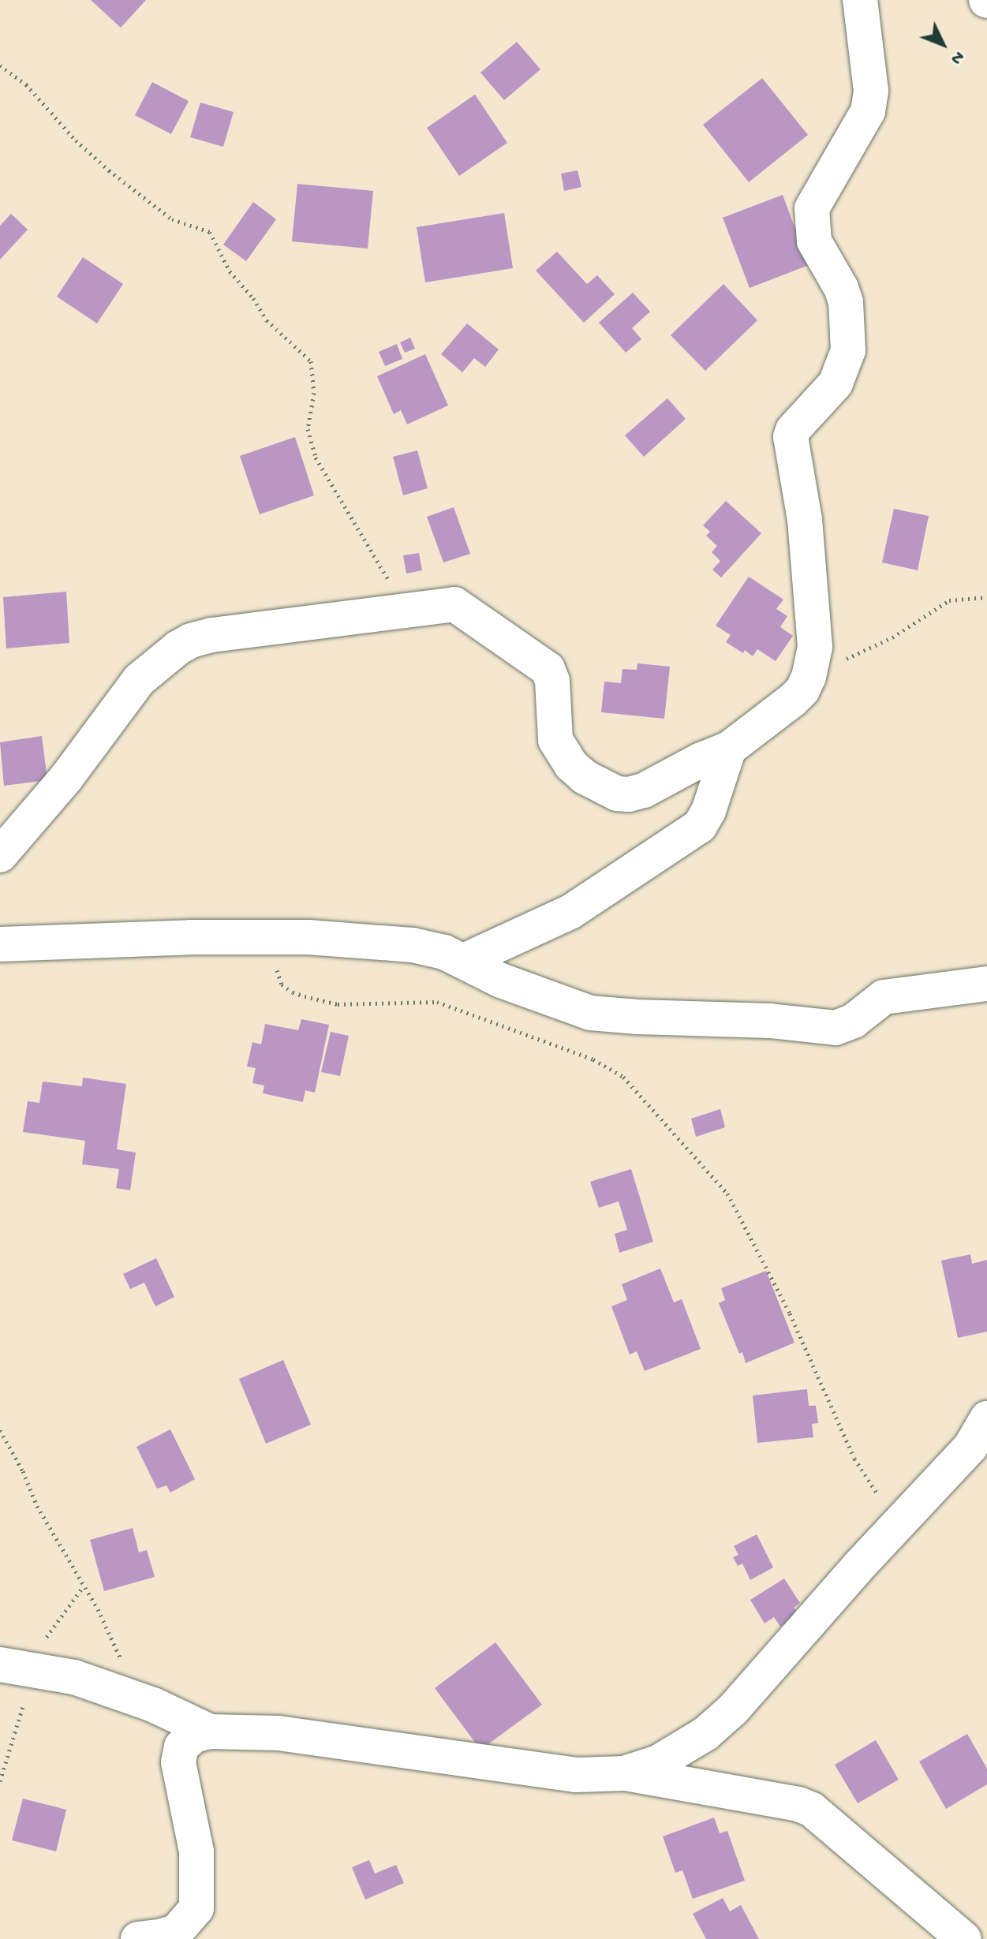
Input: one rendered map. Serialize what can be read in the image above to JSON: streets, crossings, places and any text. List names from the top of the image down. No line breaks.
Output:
{"north":"bottom right"}
